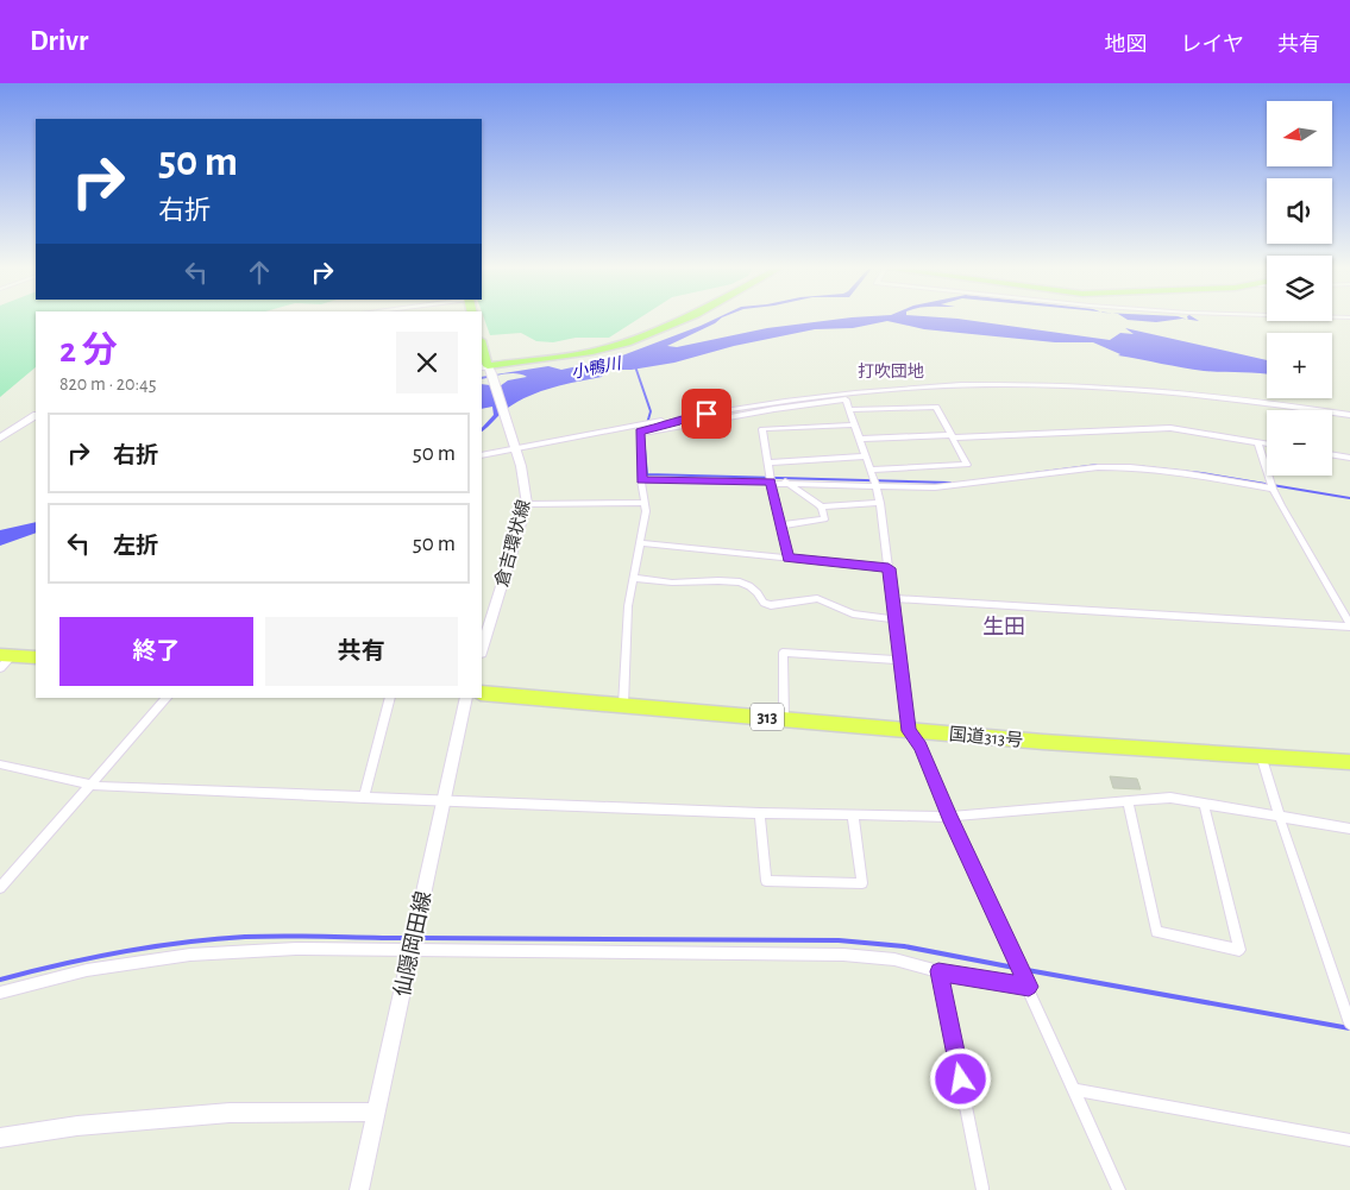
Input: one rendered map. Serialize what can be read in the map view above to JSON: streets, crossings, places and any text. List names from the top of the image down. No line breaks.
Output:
{"streets":{"highway":["313","国道313号"],"main road":["倉吉環状線","仙隠岡田線"]},"districts":["打吹団地","生田"],"water":["小鴨川"],"north":"left","page":{"header":"Drivr","nav":["地図","レイヤ","共有"],"map_buttons":["+","−"],"turn":["50 m","右折"],"heading":["2 分","820 m · 20:45"],"list":[{"name":"右折","value":"50 m"},{"name":"左折","value":"50 m"}],"buttons":["終了","共有"]}}
